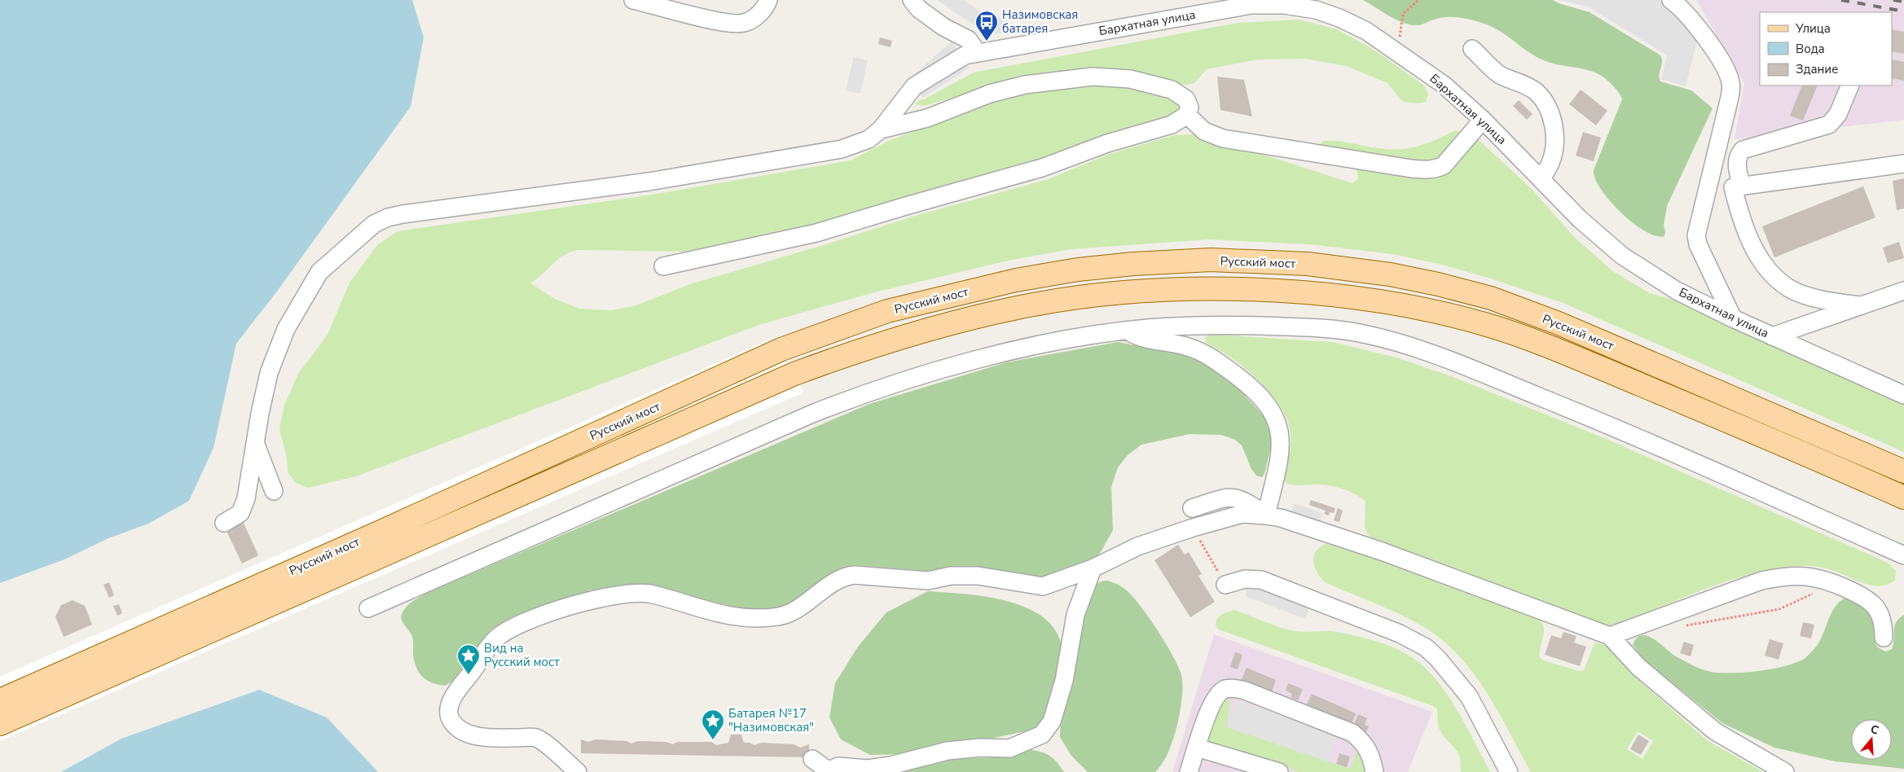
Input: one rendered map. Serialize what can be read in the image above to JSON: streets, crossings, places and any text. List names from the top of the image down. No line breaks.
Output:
{"streets":{"main road":["Русский мост"],"street":["Бархатная улица"]},"places":{"bus stop":["Назимовская батарея"],"place":["Вид на Русский мост","Батарея №17 \"Назимовская\""]},"legend":["Улица","Вода","Здание"],"north":"top"}
